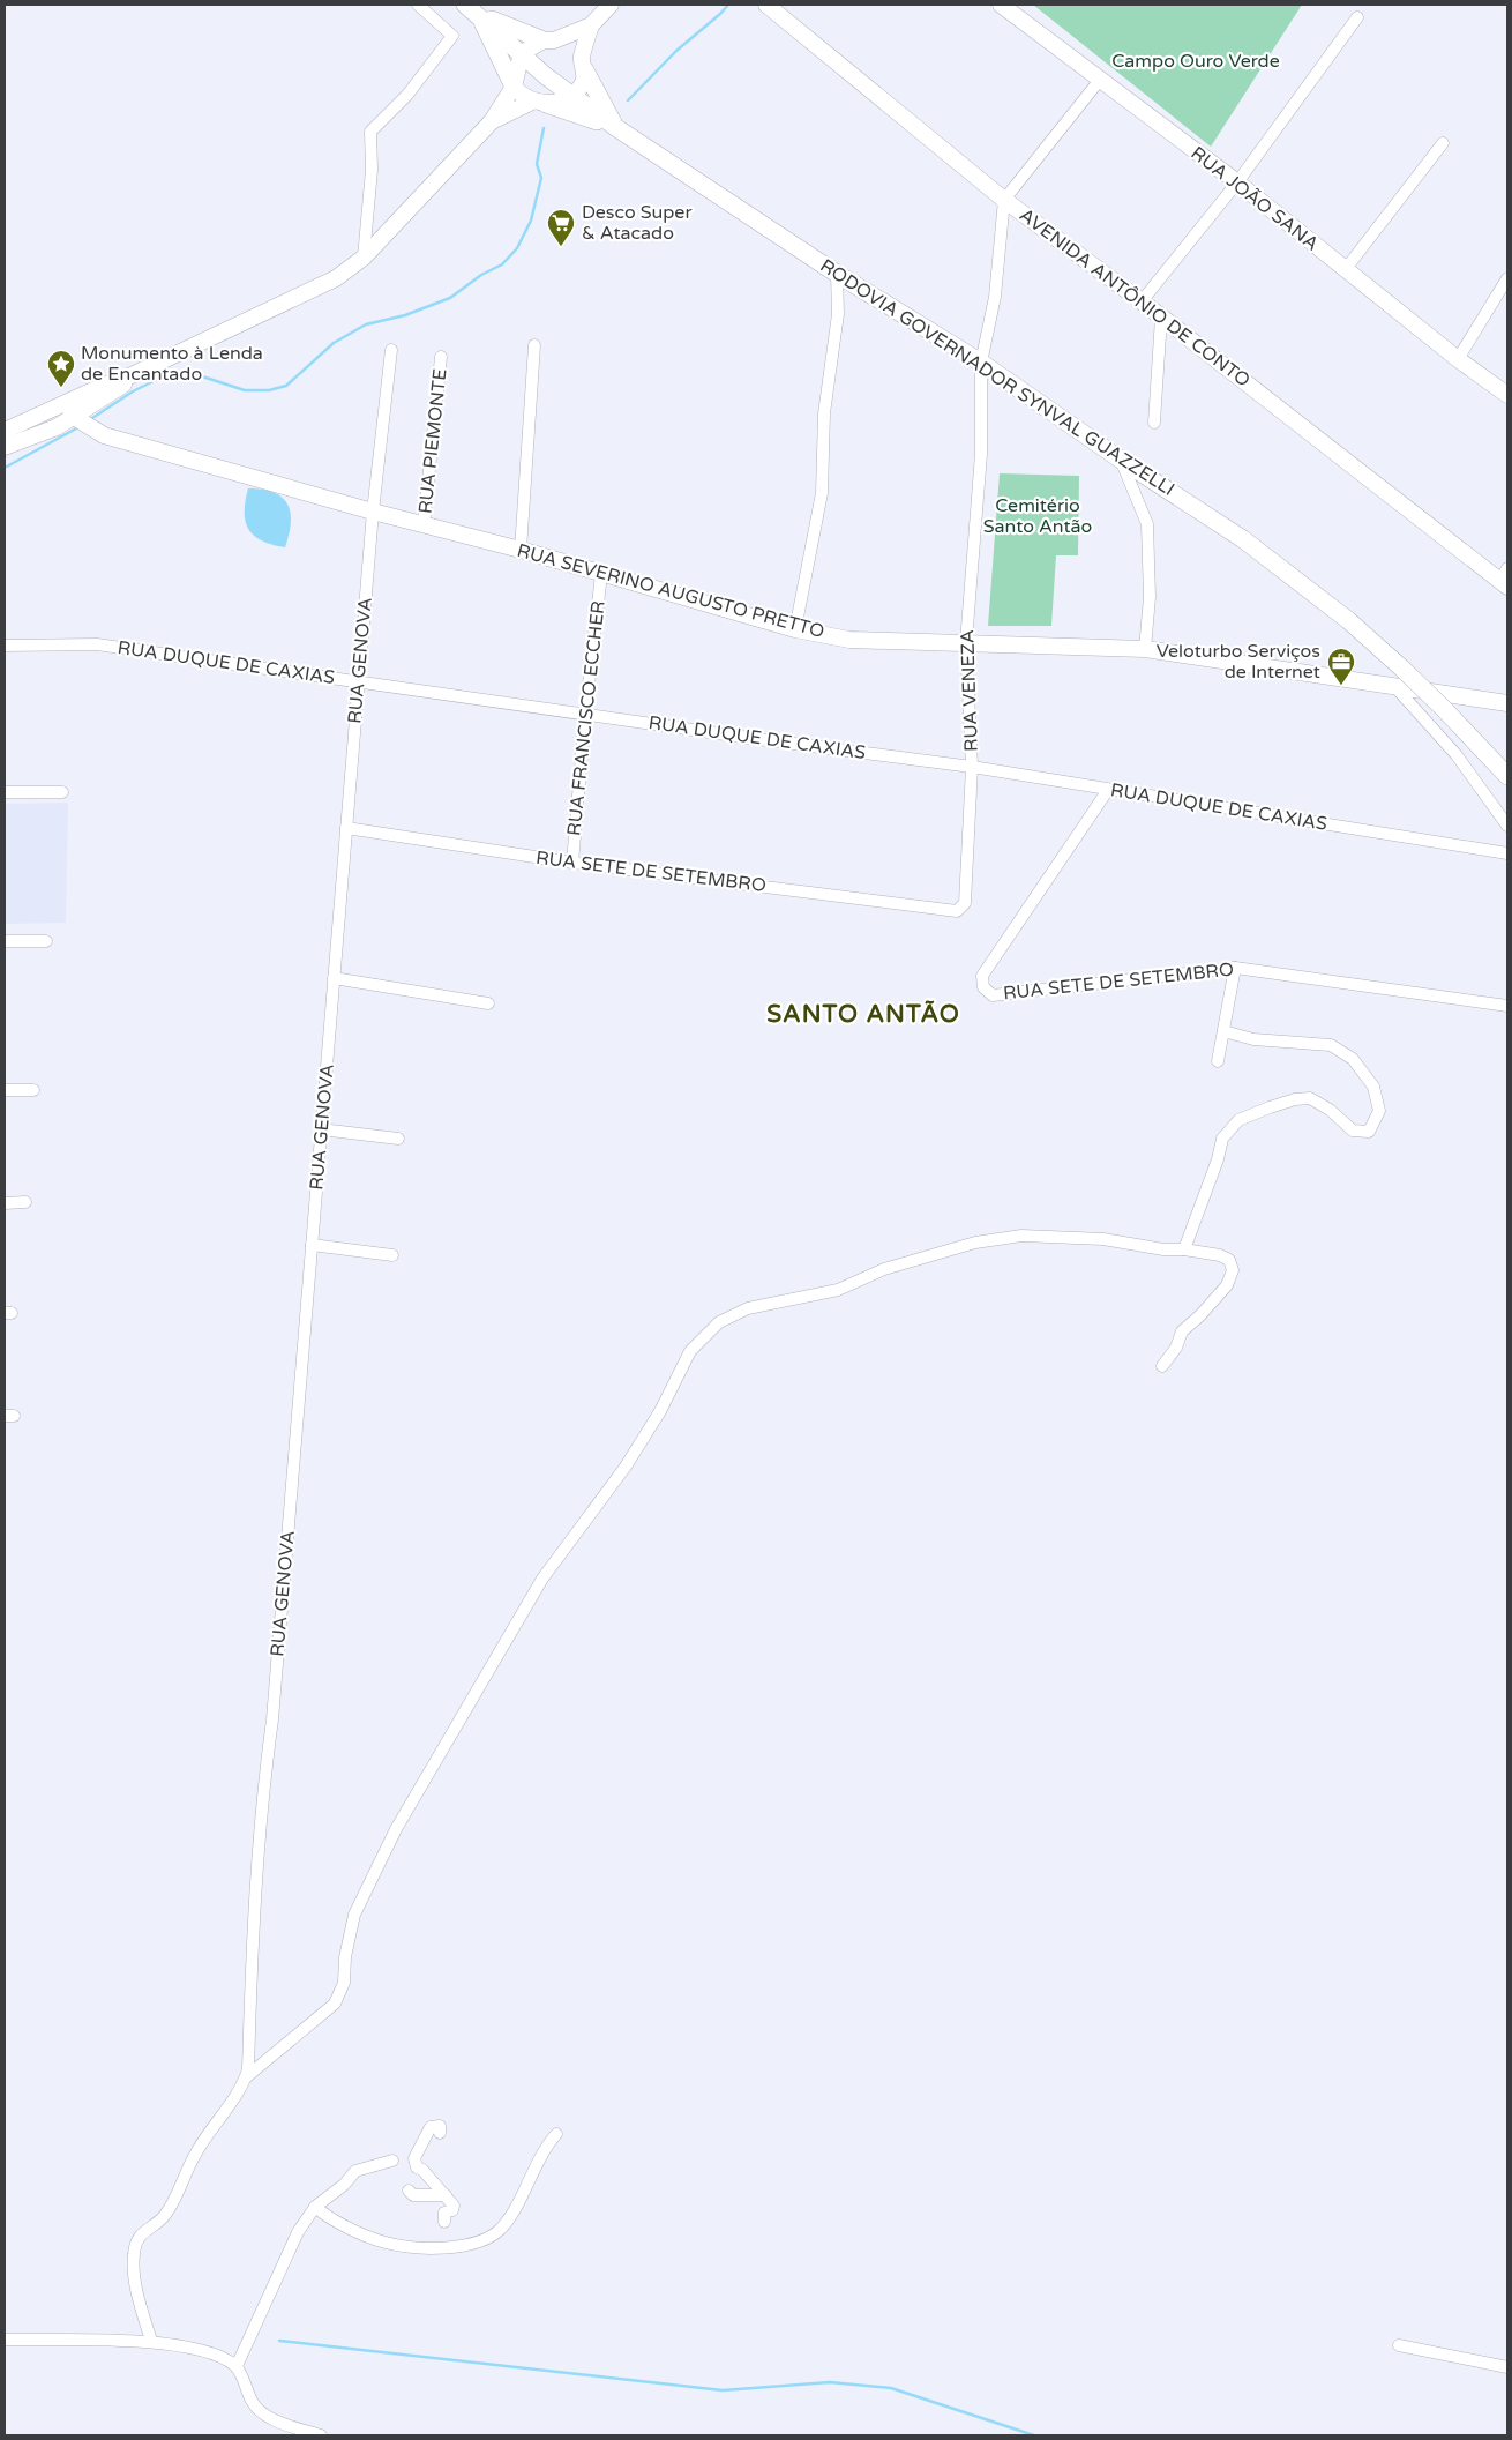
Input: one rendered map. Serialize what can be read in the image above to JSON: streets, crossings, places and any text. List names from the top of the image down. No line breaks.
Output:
{"streets":{"main road":["RODOVIA GOVERNADOR SYNVAL GUAZZELLI"],"street":["RUA JOÃO SANA","AVENIDA ANTÔNIO DE CONTO","RUA PIEMONTE","RUA SEVERINO AUGUSTO PRETTO","RUA GENOVA","RUA DUQUE DE CAXIAS","RUA VENEZA","RUA FRANCISCO ECCHER","RUA SETE DE SETEMBRO"]},"crossings":[["AVENIDA ANTÔNIO DE CONTO","RUA VENEZA"],["RODOVIA GOVERNADOR SYNVAL GUAZZELLI","RUA VENEZA"],["RUA PIEMONTE","RUA SEVERINO AUGUSTO PRETTO"],["RUA SEVERINO AUGUSTO PRETTO","RUA GENOVA"],["RUA SEVERINO AUGUSTO PRETTO","RUA VENEZA"],["RUA SEVERINO AUGUSTO PRETTO","RUA FRANCISCO ECCHER"],["RUA GENOVA","RUA DUQUE DE CAXIAS"],["RUA GENOVA","RUA SETE DE SETEMBRO"],["RUA DUQUE DE CAXIAS","RUA VENEZA"],["RUA DUQUE DE CAXIAS","RUA FRANCISCO ECCHER"],["RUA DUQUE DE CAXIAS","RUA SETE DE SETEMBRO"],["RUA VENEZA","RUA SETE DE SETEMBRO"],["RUA FRANCISCO ECCHER","RUA SETE DE SETEMBRO"]],"districts":["SANTO ANTÃO"],"parks":["Campo Ouro Verde","Cemitério Santo Antão"],"places":{"supermarket":["Desco Super & Atacado"],"place":["Monumento à Lenda de Encantado"],"office":["Veloturbo Serviços de Internet"]}}
